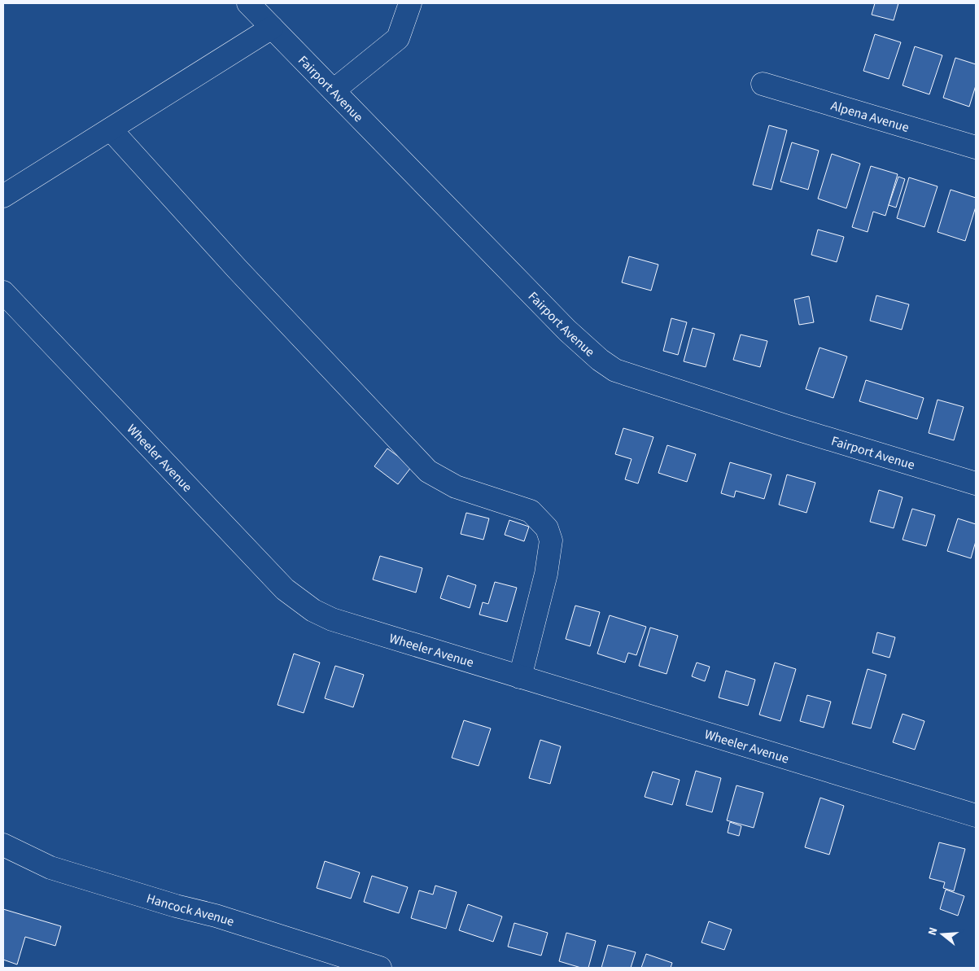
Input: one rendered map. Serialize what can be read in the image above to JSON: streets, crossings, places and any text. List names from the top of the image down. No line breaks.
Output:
{"streets":{"street":["Fairport Avenue","Alpena Avenue","Wheeler Avenue","Hancock Avenue"]},"north":"left"}
